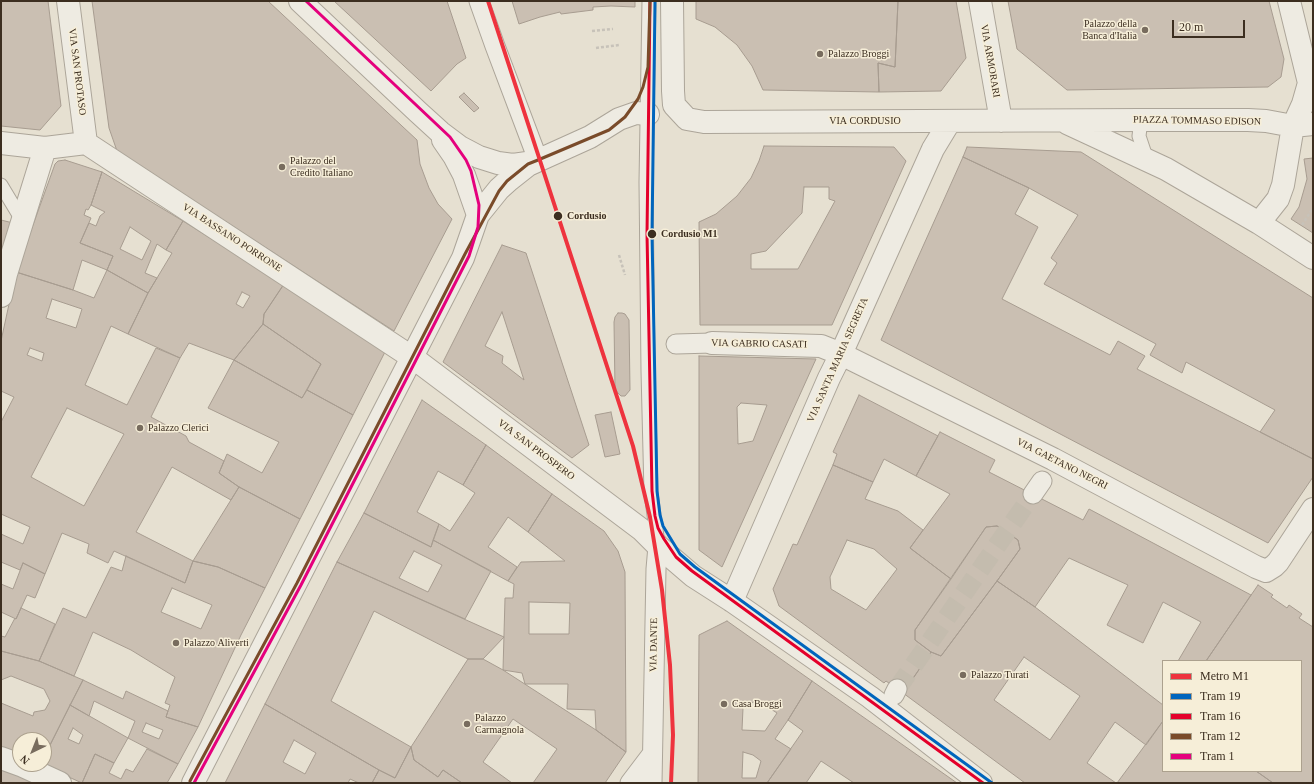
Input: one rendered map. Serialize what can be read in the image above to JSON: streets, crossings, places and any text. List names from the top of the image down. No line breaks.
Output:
{"streets":{"street":["VIA ARMORARI","VIA SAN PROTASO","VIA CORDUSIO","PIAZZA TOMMASO EDISON","VIA BASSANO PORRONE","VIA GABRIO CASATI","VIA SANTA MARIA SEGRETA","VIA SAN PROSPERO","VIA GAETANO NEGRI","VIA DANTE"]},"crossings":[["VIA ARMORARI","VIA CORDUSIO"],["VIA SAN PROTASO","VIA BASSANO PORRONE"],["VIA CORDUSIO","PIAZZA TOMMASO EDISON"],["VIA CORDUSIO","VIA SANTA MARIA SEGRETA"],["VIA BASSANO PORRONE","VIA SAN PROSPERO"],["VIA GABRIO CASATI","VIA SANTA MARIA SEGRETA"],["VIA GABRIO CASATI","VIA GAETANO NEGRI"],["VIA SANTA MARIA SEGRETA","VIA SAN PROSPERO"],["VIA SANTA MARIA SEGRETA","VIA GAETANO NEGRI"],["VIA SAN PROSPERO","VIA DANTE"]],"places":["Palazzo della Banca d'Italia","Palazzo Broggi","Palazzo del Credito Italiano","Cordusio","Cordusio M1","Palazzo Clerici","Palazzo Aliverti","Palazzo Turati","Casa Broggi","Palazzo Carmagnola"],"lines":["metro line M1","tram line 19","tram line 16","tram line 12","tram line 1"],"legend":["Metro M1","Tram 19","Tram 16","Tram 12","Tram 1"],"scale_bar":"20 m","north":"bottom left"}
